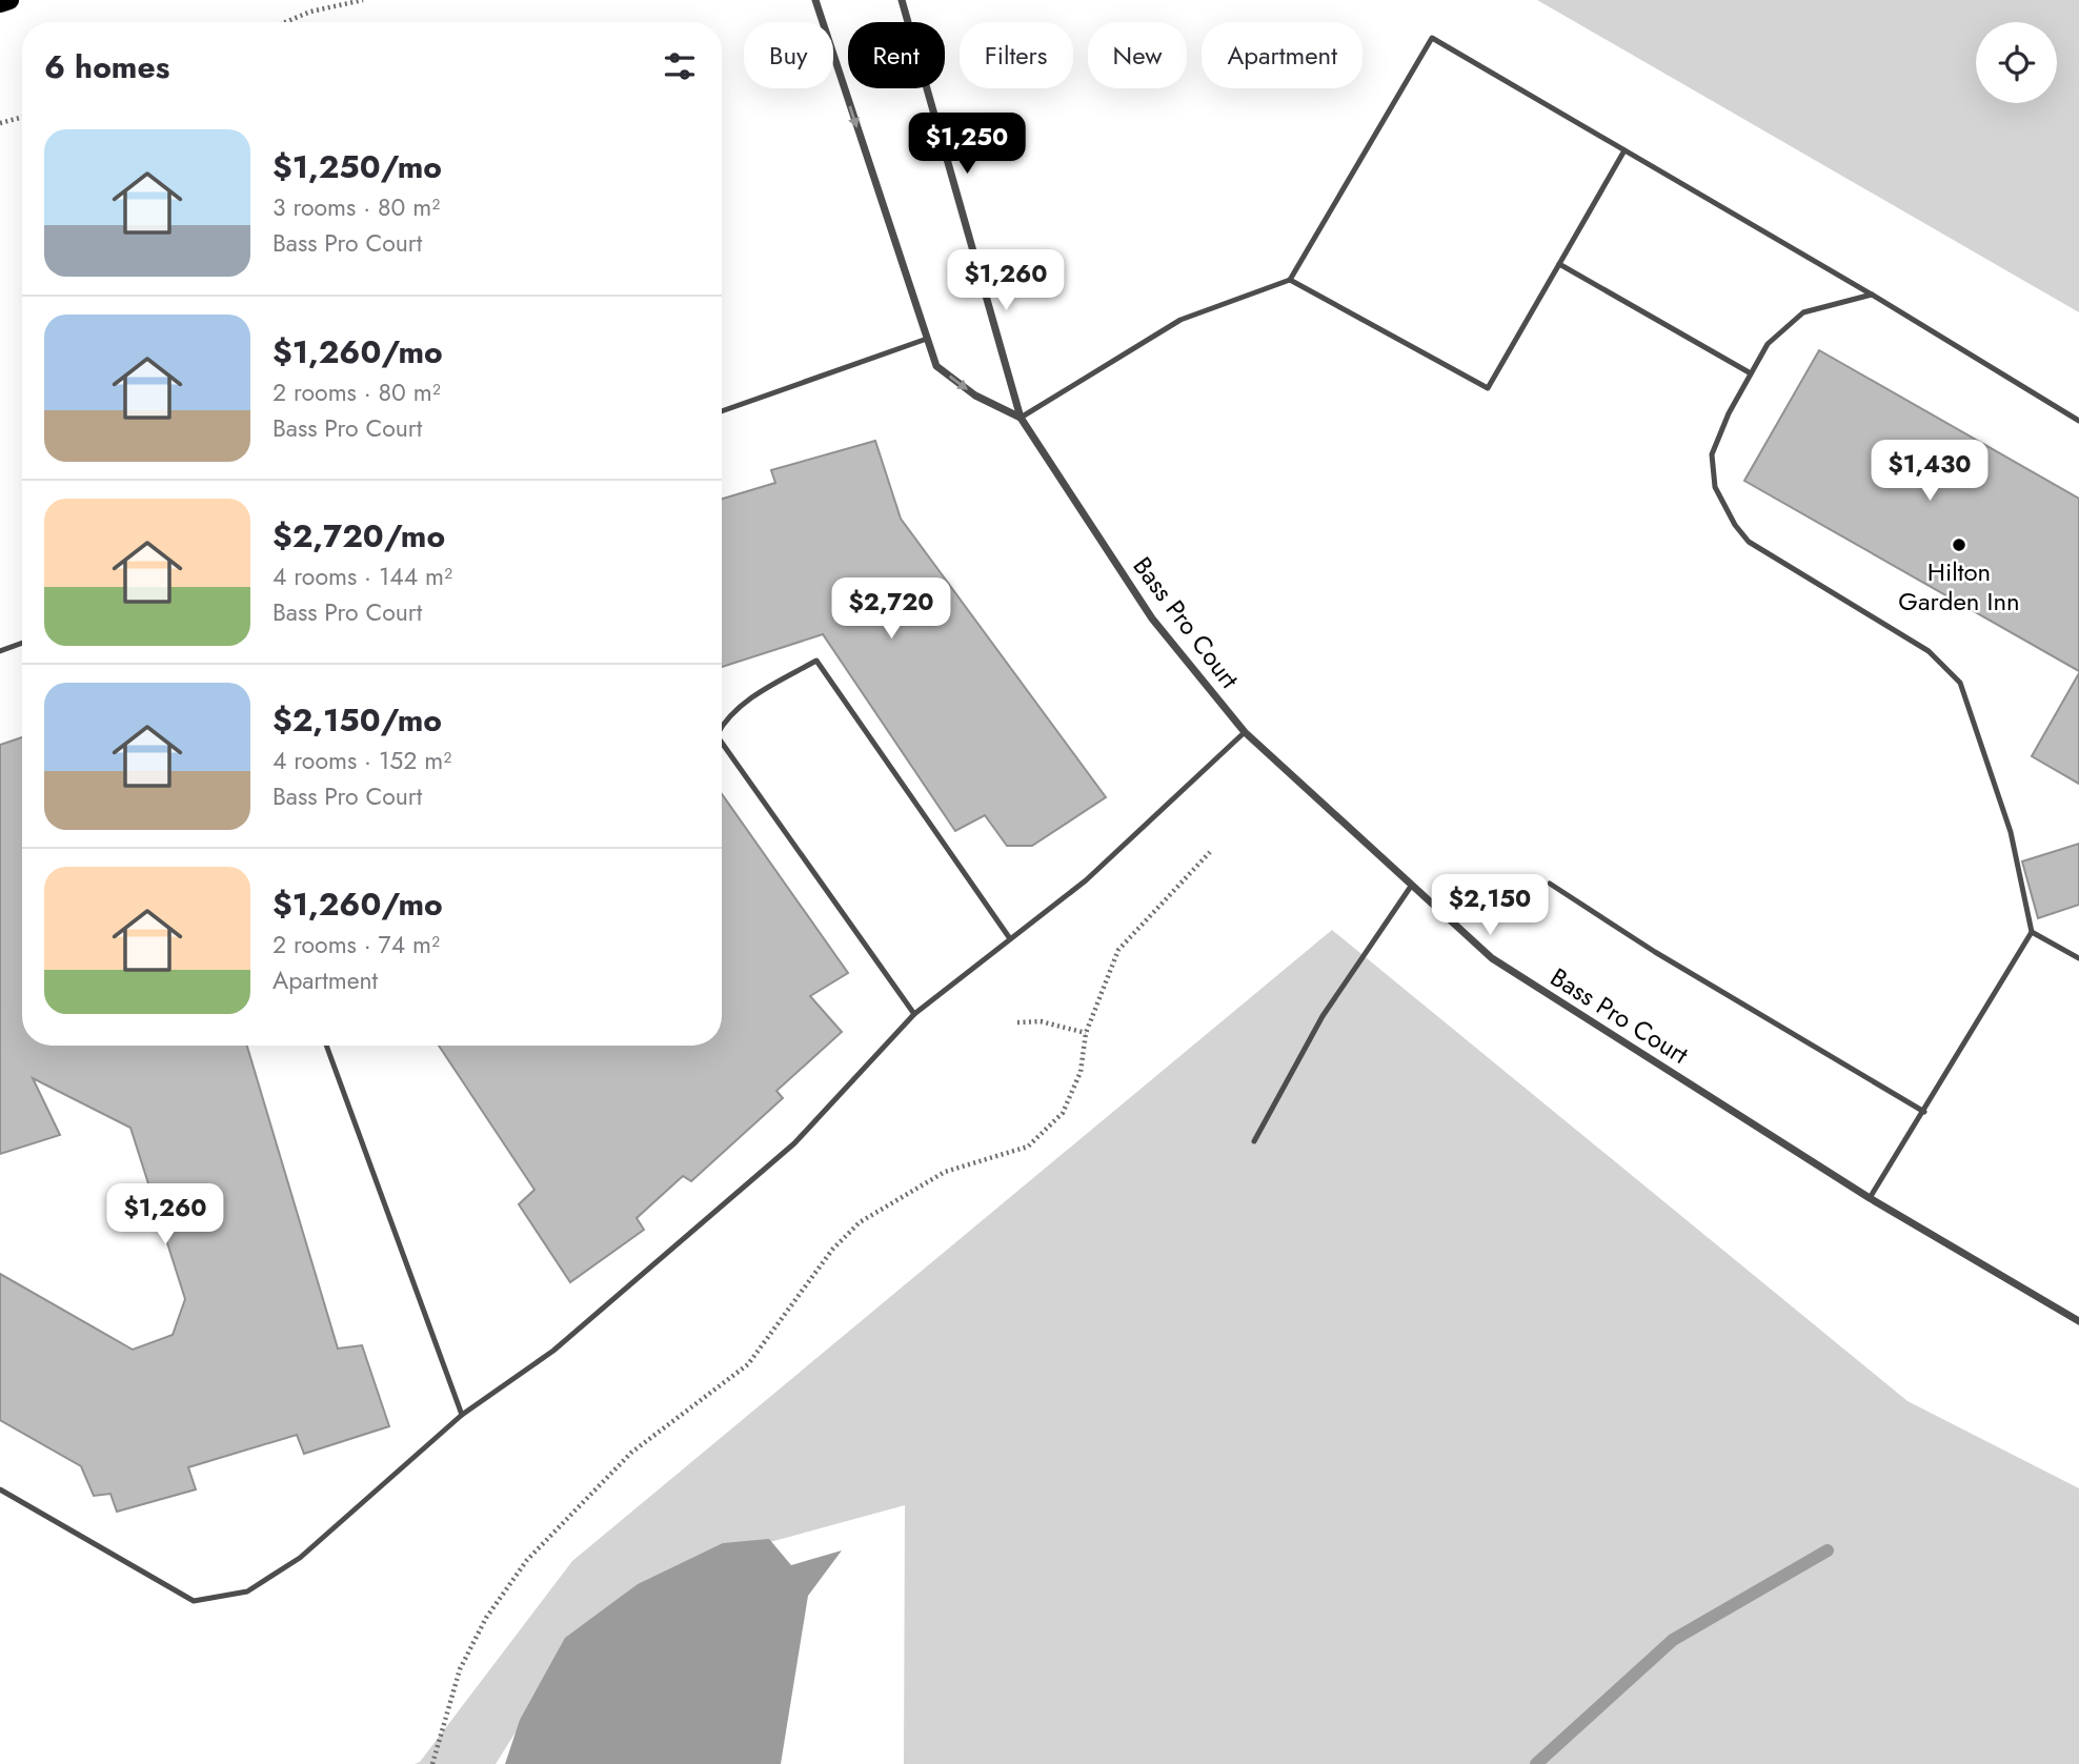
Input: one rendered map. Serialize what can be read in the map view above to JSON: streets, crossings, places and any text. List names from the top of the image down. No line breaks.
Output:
{"streets":{"street":["Bass Pro Court"]},"places":["Hilton Garden Inn"],"page":{"chip":["Buy","Rent","Filters","New","Apartment"],"heading":"6 homes","list":[{"name":"$1,250/mo","note":"3 rooms · 80 m² · Bass Pro Court"},{"name":"$1,260/mo","note":"2 rooms · 80 m² · Bass Pro Court"},{"name":"$2,720/mo","note":"4 rooms · 144 m² · Bass Pro Court"},{"name":"$2,150/mo","note":"4 rooms · 152 m² · Bass Pro Court"},{"name":"$1,260/mo","note":"2 rooms · 74 m² · Apartment"}],"price":["$1,250","$1,260","$1,430","$2,720","$2,150","$1,260"]}}
